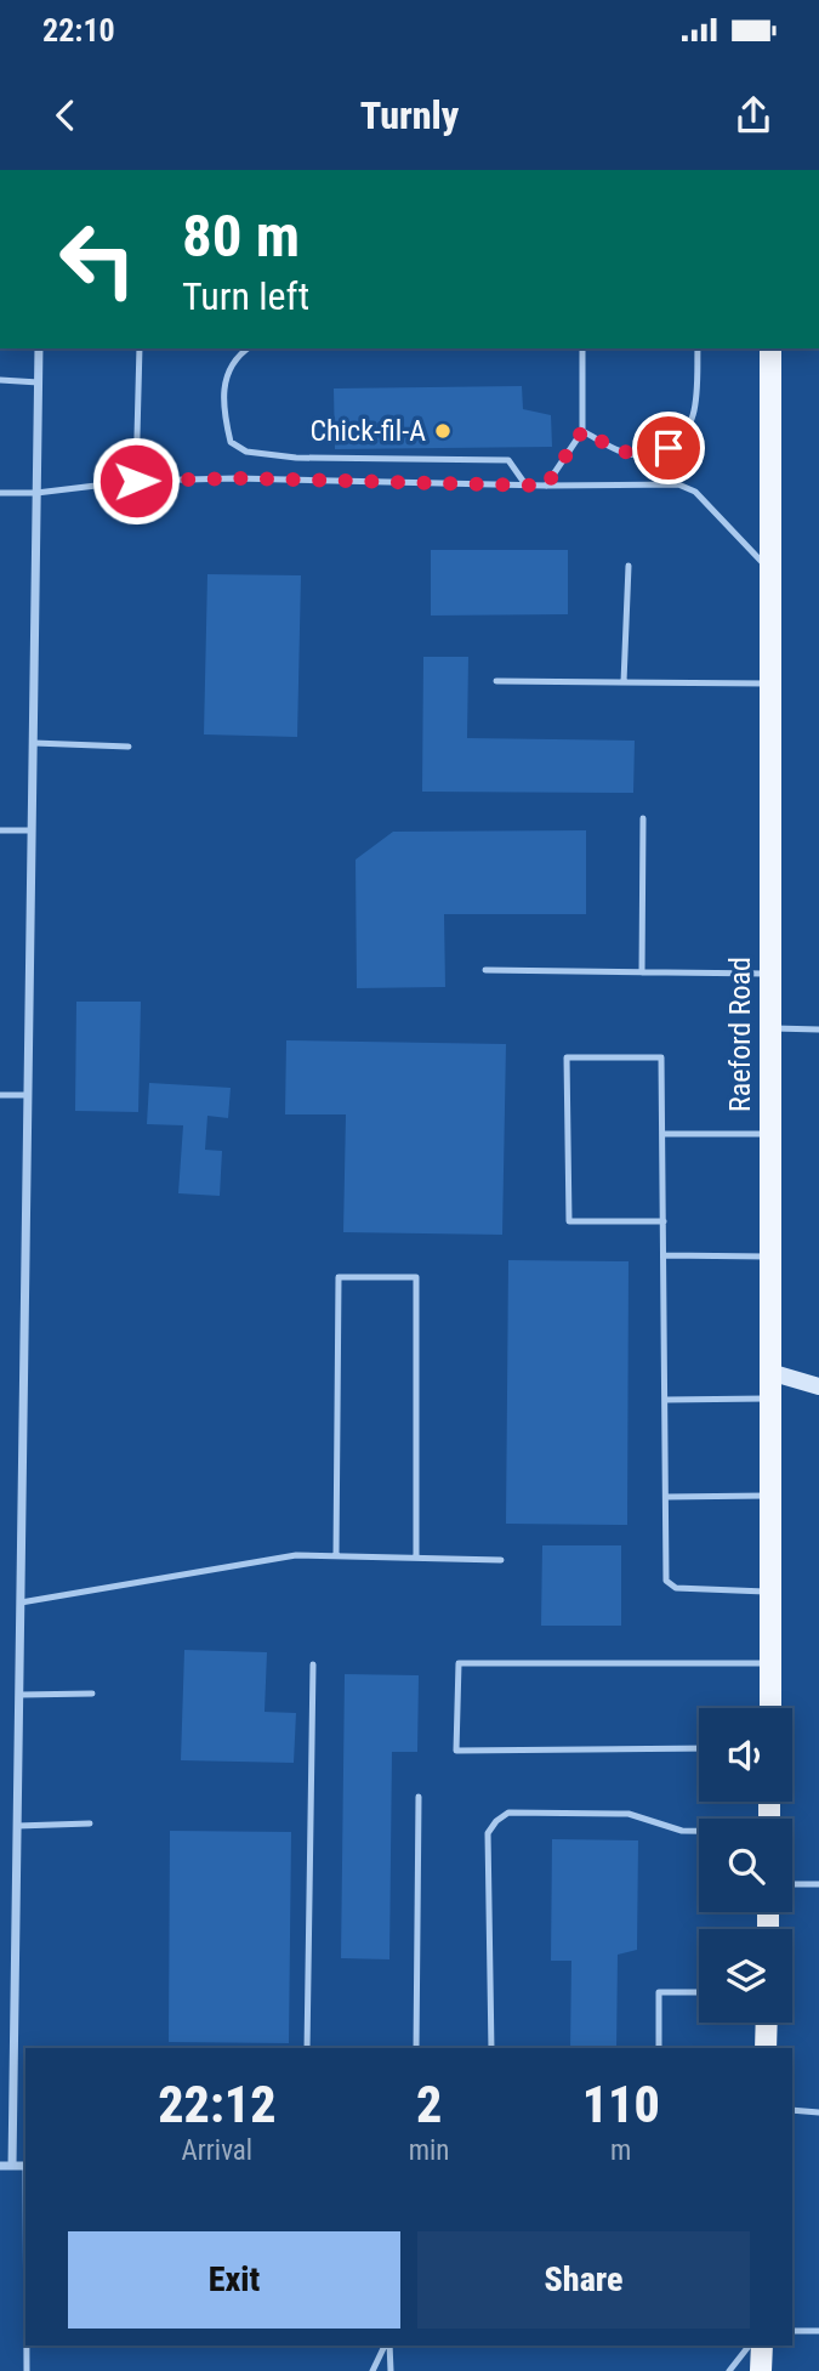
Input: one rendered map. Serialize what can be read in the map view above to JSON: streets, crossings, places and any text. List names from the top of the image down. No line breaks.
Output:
{"streets":{"main road":["Raeford Road"]},"places":["Chick-fil-A"],"page":{"status":"22:10","header":"Turnly","turn":["80 m","Turn left"],"eta":["22:12","Arrival","2","min","110","m"],"buttons":["Exit","Share"]}}
